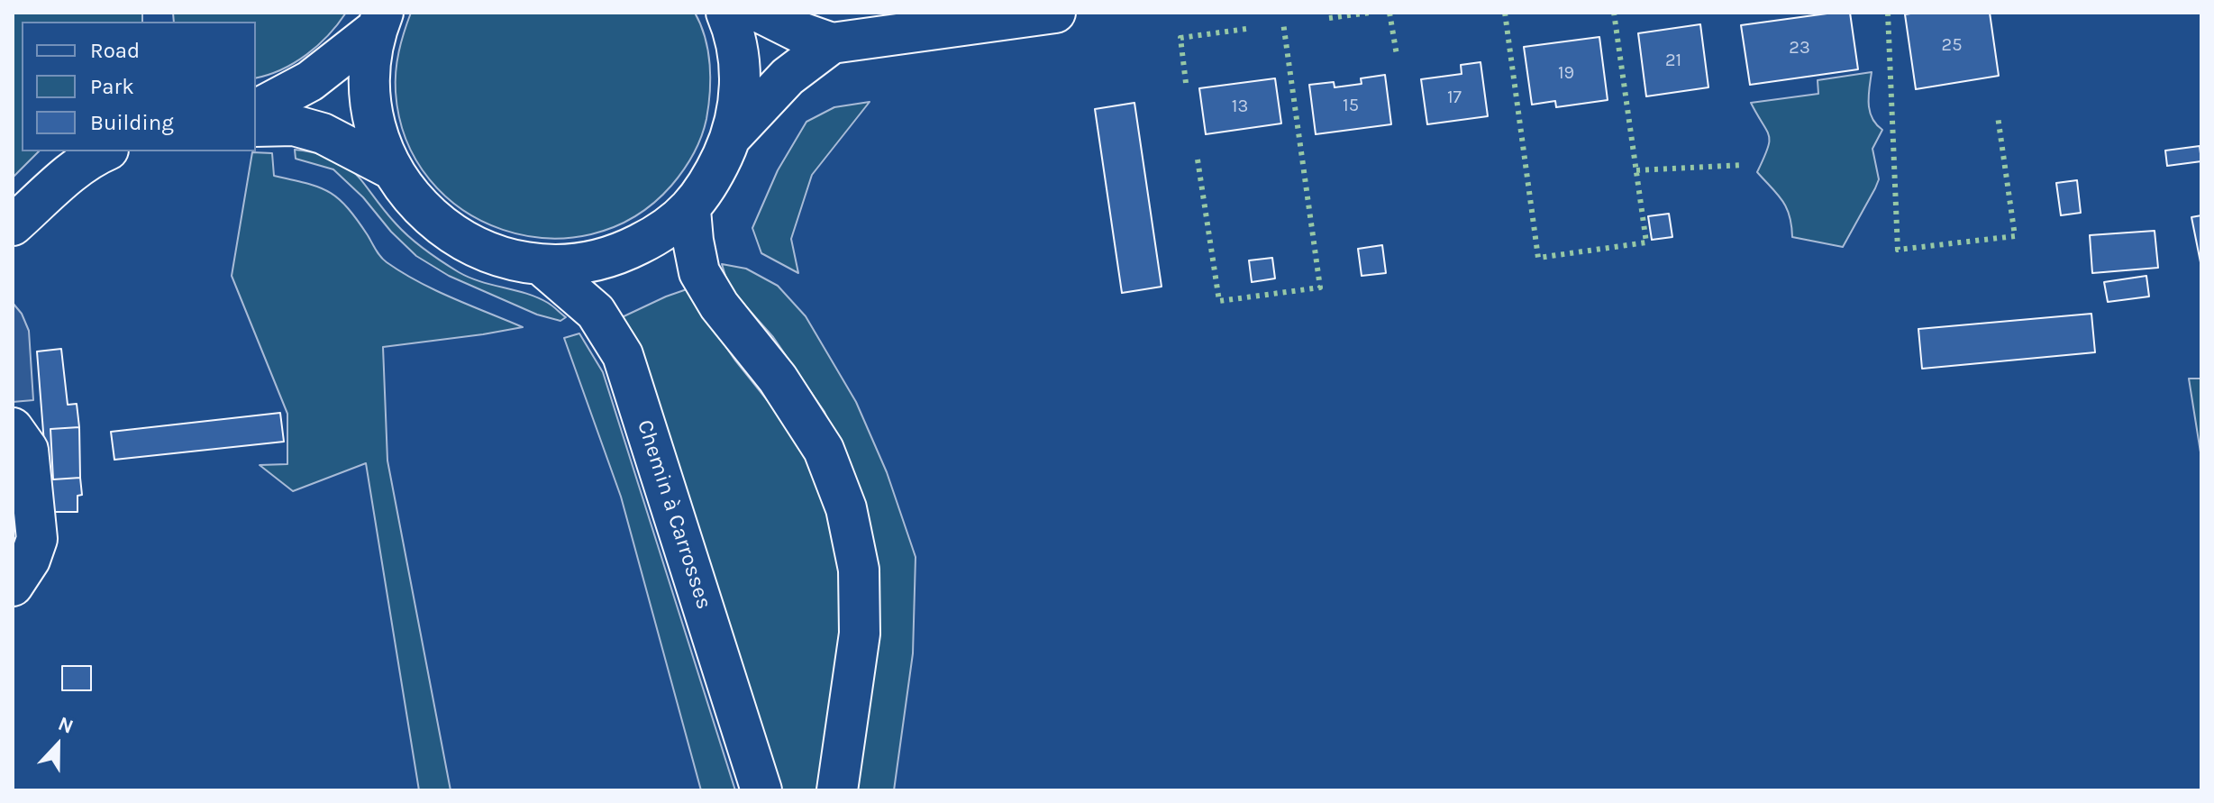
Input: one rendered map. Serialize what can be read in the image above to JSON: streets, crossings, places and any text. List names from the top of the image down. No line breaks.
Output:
{"streets":{"main road":["Chemin à Carrosses"]},"house_numbers":["25","23","21","19","17","15","13"],"legend":["Road","Park","Building"],"north":"top"}
